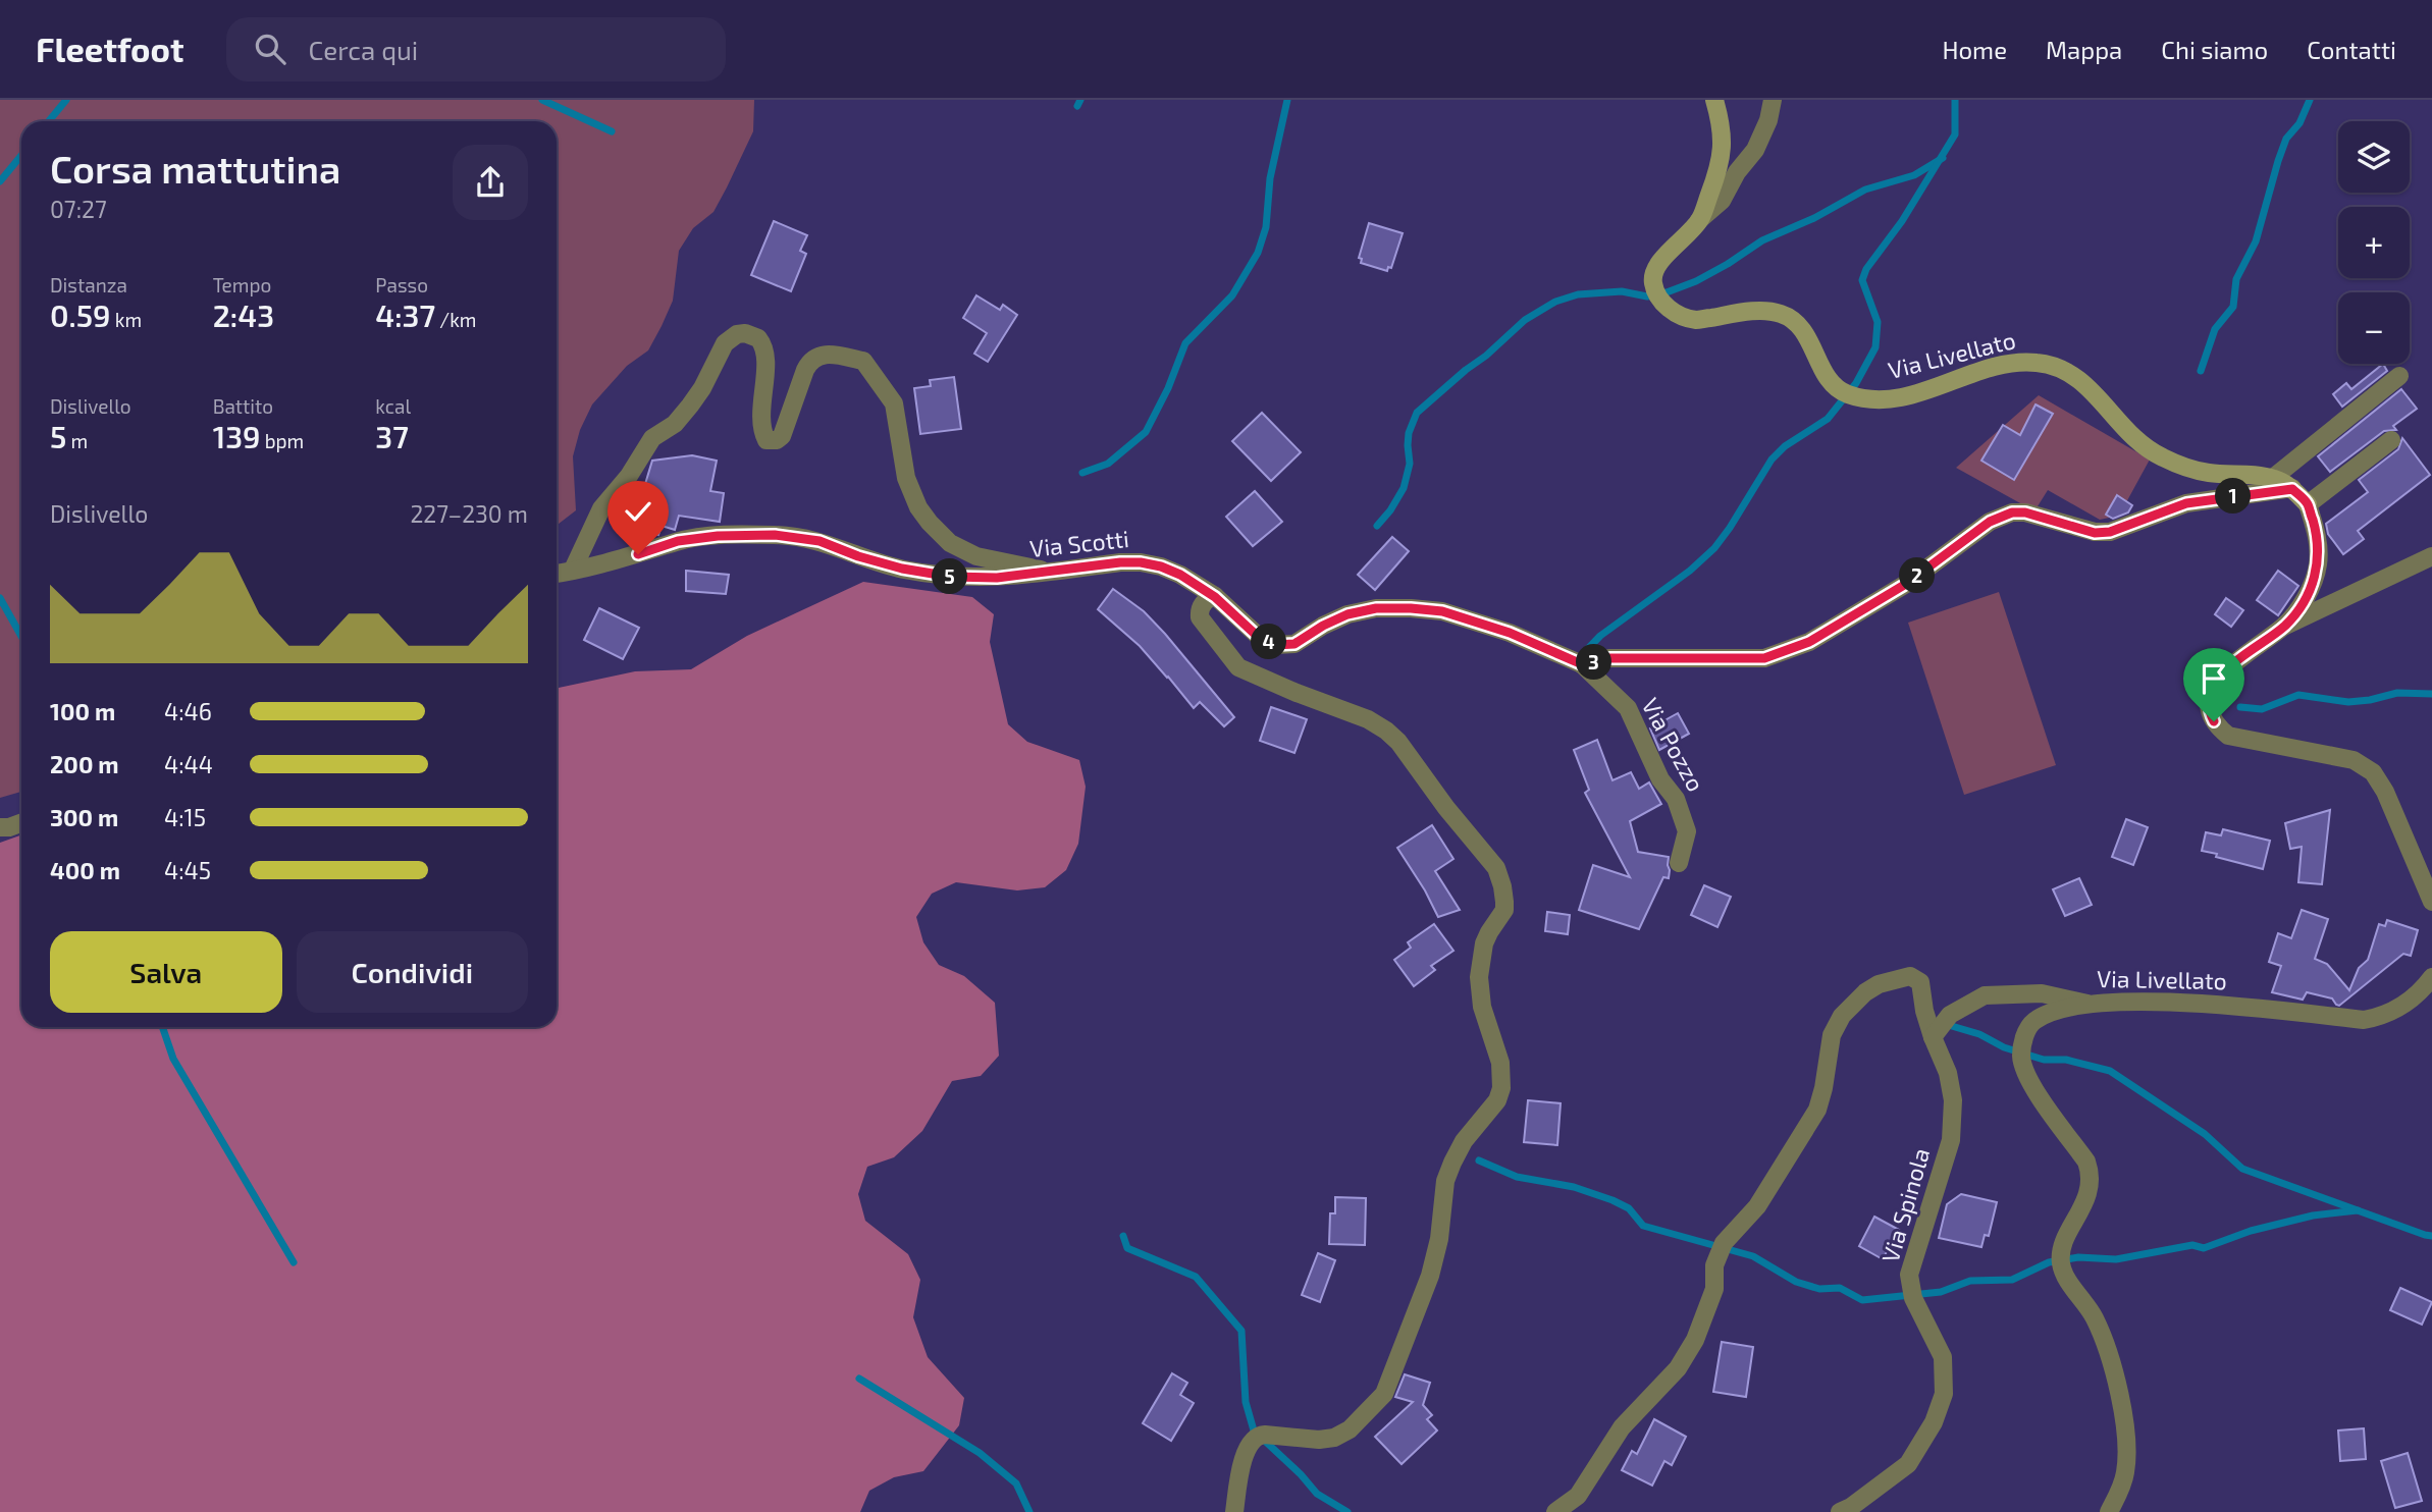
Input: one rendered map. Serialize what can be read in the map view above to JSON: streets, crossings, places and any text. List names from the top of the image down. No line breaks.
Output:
{"streets":{"main road":["Via Livellato"],"street":["Via Scotti","Via Pozzo","Via Spinola"]},"crossings":[["Via Scotti","Via Pozzo"]],"page":{"header":"Fleetfoot","search":"Cerca qui","nav":["Home","Mappa","Chi siamo","Contatti"],"map_buttons":["+","−"],"heading":["Corsa mattutina","07:27"],"stats":[["Distanza","0.59 km"],["Tempo","2:43"],["Passo","4:37 /km"],["Dislivello","5 m"],["Battito","139 bpm"],["kcal","37"]],"pins":["1","2","5","4","3"],"chart":["Dislivello","227–230 m"],"list":[{"name":"100 m","note":"4:46"},{"name":"200 m","note":"4:44"},{"name":"300 m","note":"4:15"},{"name":"400 m","note":"4:45"}],"buttons":["Salva","Condividi"]}}
